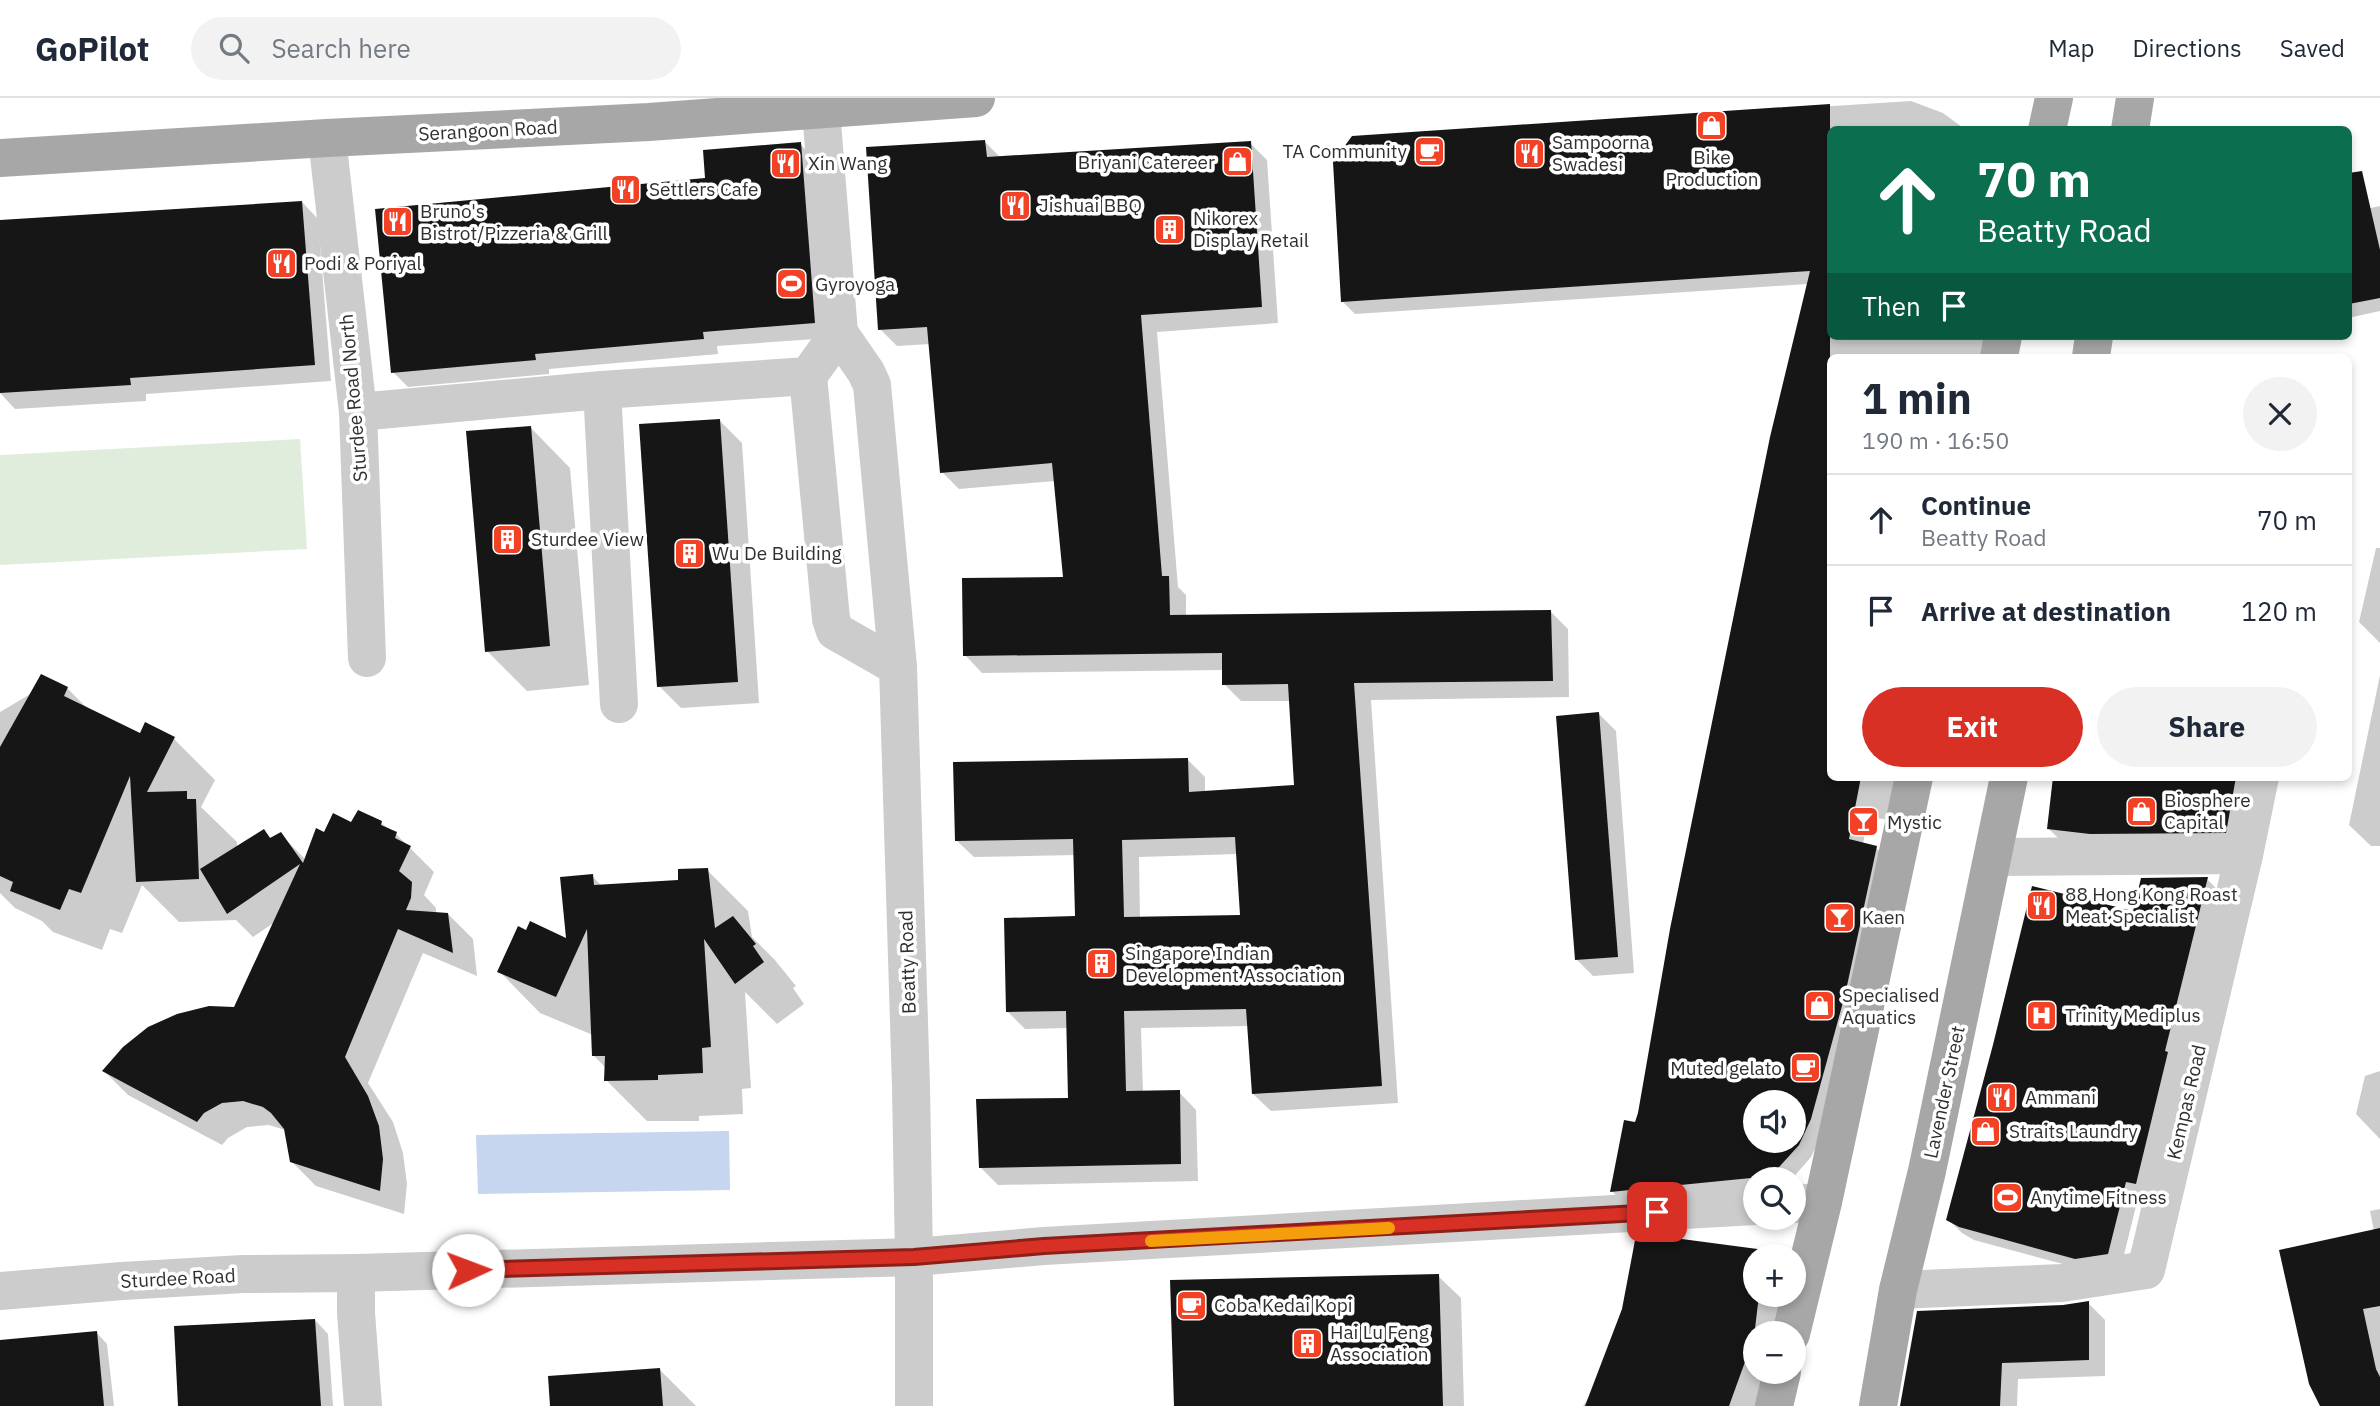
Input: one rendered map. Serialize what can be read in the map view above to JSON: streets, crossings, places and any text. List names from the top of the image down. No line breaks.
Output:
{"streets":{"main road":["Serangoon Road","Lavender Street"],"street":["Sturdee Road North","Beatty Road","Kempas Road","Sturdee Road"]},"crossings":[["Serangoon Road","Sturdee Road North"],["Beatty Road","Sturdee Road"],["Lavender Street","Kempas Road"]],"places":{"shop":["Bike Production","Briyani Catereer","Biosphere Capital","Specialised Aquatics","Straits Laundry"],"cafe":["TA Community","Muted gelato","Coba Kedai Kopi"],"restaurant":["Sampoorna Swadesi","Xin Wang","Settlers Cafe","Jishuai BBQ","Bruno's Bistrot/Pizzeria & Grill","Podi & Poriyal","88 Hong Kong Roast Meat Specialist","Ammani"],"building":["Nikorex Display Retail","Sturdee View","Wu De Building","Singapore Indian Development Association","Hai Lu Feng Association"],"sports":["Gyroyoga","Anytime Fitness"],"bar":["Mystic","Kaen"],"hospital":["Trinity Mediplus"]},"page":{"header":"GoPilot","search":"Search here","nav":["Map","Directions","Saved"],"turn":["70 m","Beatty Road"],"then":"Then","heading":["1 min","190 m · 16:50"],"list":[{"name":"Continue","note":"Beatty Road","value":"70 m"},{"name":"Arrive at destination","value":"120 m"}],"buttons":["Exit","Share"],"map_buttons":["+","−"]}}
